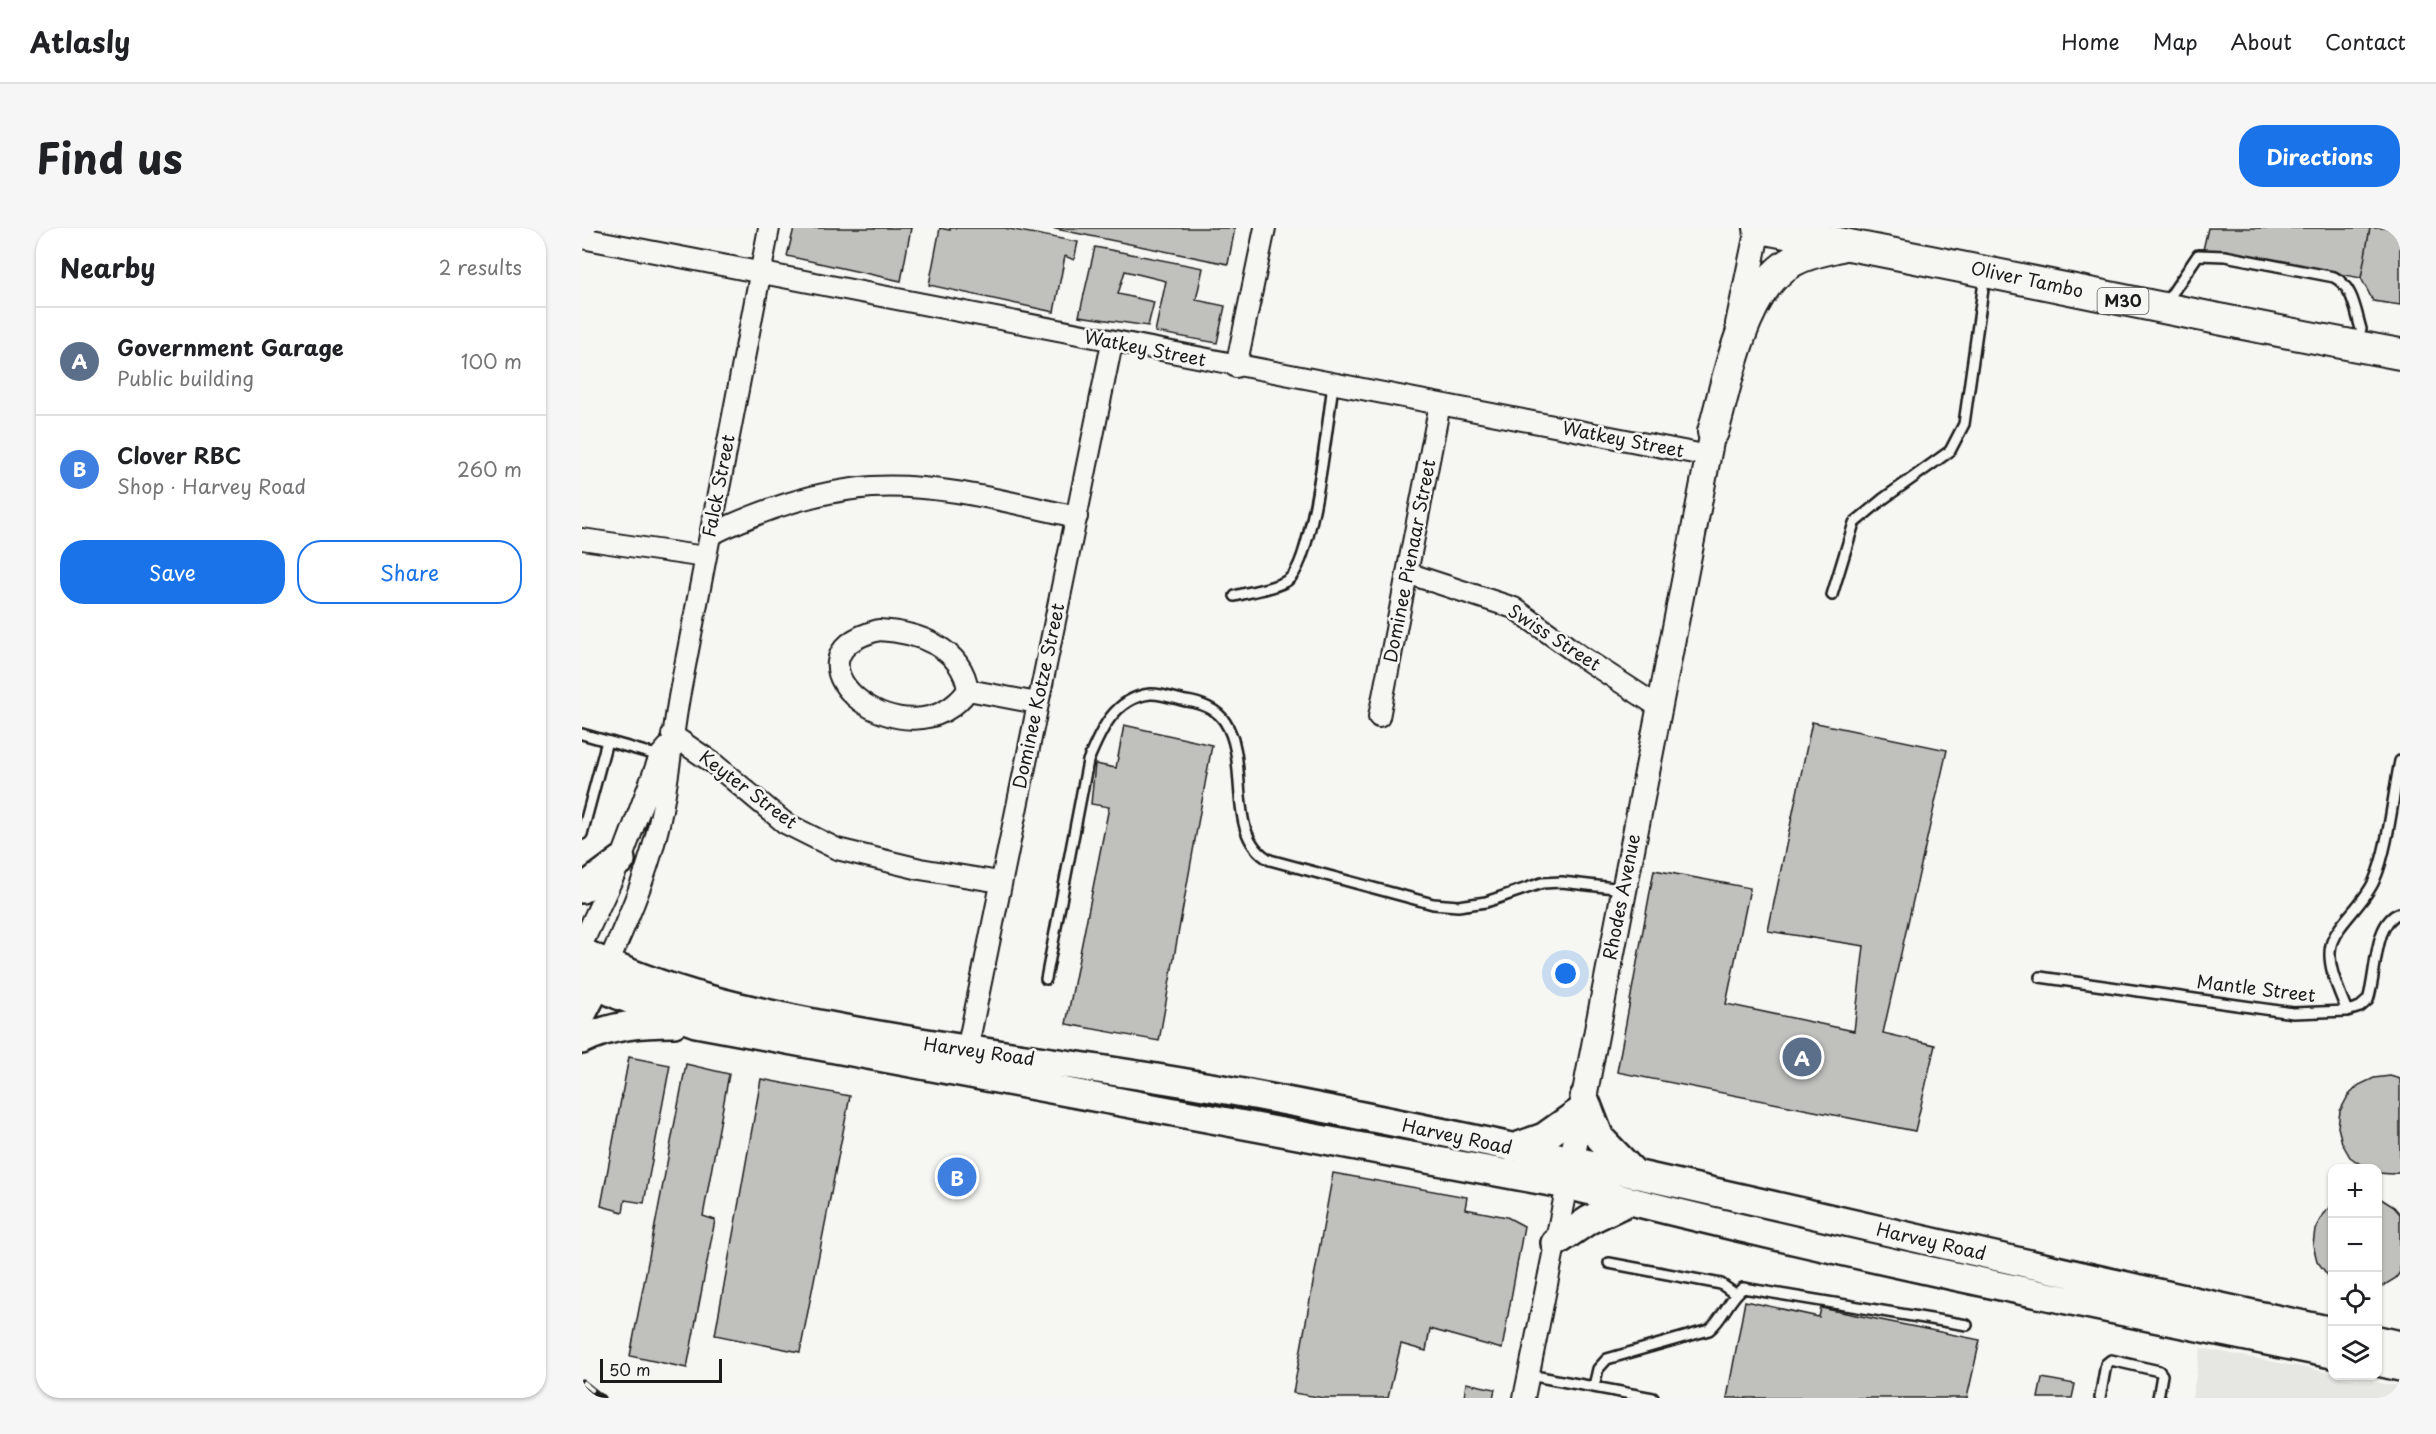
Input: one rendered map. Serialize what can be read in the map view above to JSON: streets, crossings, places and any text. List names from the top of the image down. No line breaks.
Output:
{"streets":{"main road":["Oliver Tambo","M30","Harvey Road"],"street":["Watkey Street","Falck Street","Dominee Pienaar Street","Swiss Street","Dominee Kotze Street","Keyter Street","Rhodes Avenue"],"lane":["Mantle Street"]},"crossings":[["Oliver Tambo","Rhodes Avenue"],["Watkey Street","Falck Street"],["Watkey Street","Dominee Pienaar Street"],["Watkey Street","Dominee Kotze Street"],["Watkey Street","Rhodes Avenue"],["Falck Street","Keyter Street"],["Falck Street","Harvey Road"],["Dominee Pienaar Street","Swiss Street"],["Swiss Street","Rhodes Avenue"],["Dominee Kotze Street","Keyter Street"],["Dominee Kotze Street","Harvey Road"],["Rhodes Avenue","Harvey Road"]],"scale_bar":"50 m","page":{"header":"Atlasly","nav":["Home","Map","About","Contact"],"title":"Find us","buttons":["Directions",["Save","Share"]],"heading":["Nearby","2 results"],"list":[{"mark":"A","name":"Government Garage","note":"Public building","value":"100 m"},{"mark":"B","name":"Clover RBC","note":"Shop · Harvey Road","value":"260 m"}],"pins":["A","B"],"map_buttons":["+","−"],"scale":"50 m"}}
